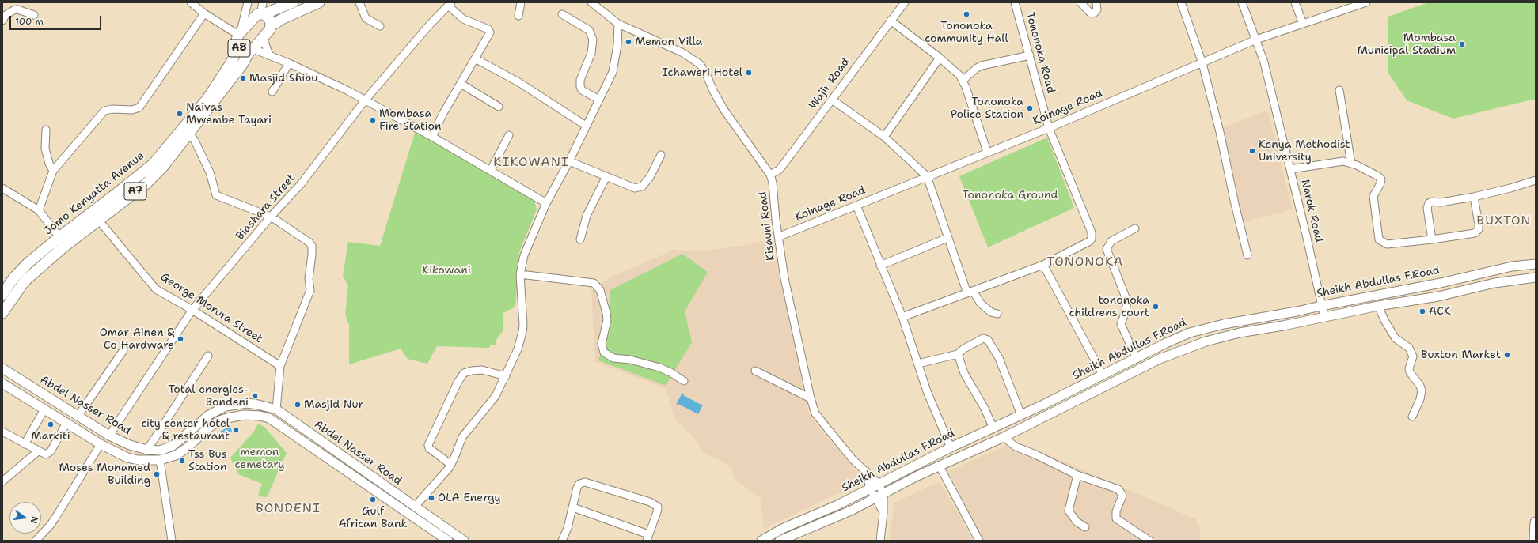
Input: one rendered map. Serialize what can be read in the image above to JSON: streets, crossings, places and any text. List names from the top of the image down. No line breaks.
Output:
{"streets":{"highway":["A8","A7","Jomo Kenyatta Avenue"],"main road":["Sheikh Abdullas F.Road","Abdel Nasser Road"],"street":["Tononoka Road","Wajir Road","Koinage Road","Biashara Street","Narok Road","Kisauni Road","George Morura Street"]},"crossings":[["A8","Jomo Kenyatta Avenue"],["Tononoka Road","Koinage Road"],["Wajir Road","Kisauni Road"],["Koinage Road","Narok Road"],["Koinage Road","Kisauni Road"],["Jomo Kenyatta Avenue","George Morura Street"],["Biashara Street","George Morura Street"],["Biashara Street","Abdel Nasser Road"],["Narok Road","Sheikh Abdullas F.Road"],["Kisauni Road","Sheikh Abdullas F.Road"]],"districts":["KIKOWANI","BUXTON","TONONOKA","BONDENI"],"parks":["Tononoka Ground","Kikowani","memon cemetary"],"places":["Tononoka community Hall","Memon Villa","Mombasa Municipal Stadium","Ichaweri Hotel","Masjid Shibu","Tononoka Police Station","Naivas Mwembe Tayari","Mombasa Fire Station","Kenya Methodist University","tononoka childrens court","ACK","Omar Ainen & Co Hardware","Buxton Market","Total energies- Bondeni","Masjid Nur","Markiti","city center hotel & restaurant","Tss Bus Station","Moses Mohamed Building","OLA Energy","Gulf African Bank"],"scale_bar":"100 m","north":"right"}
